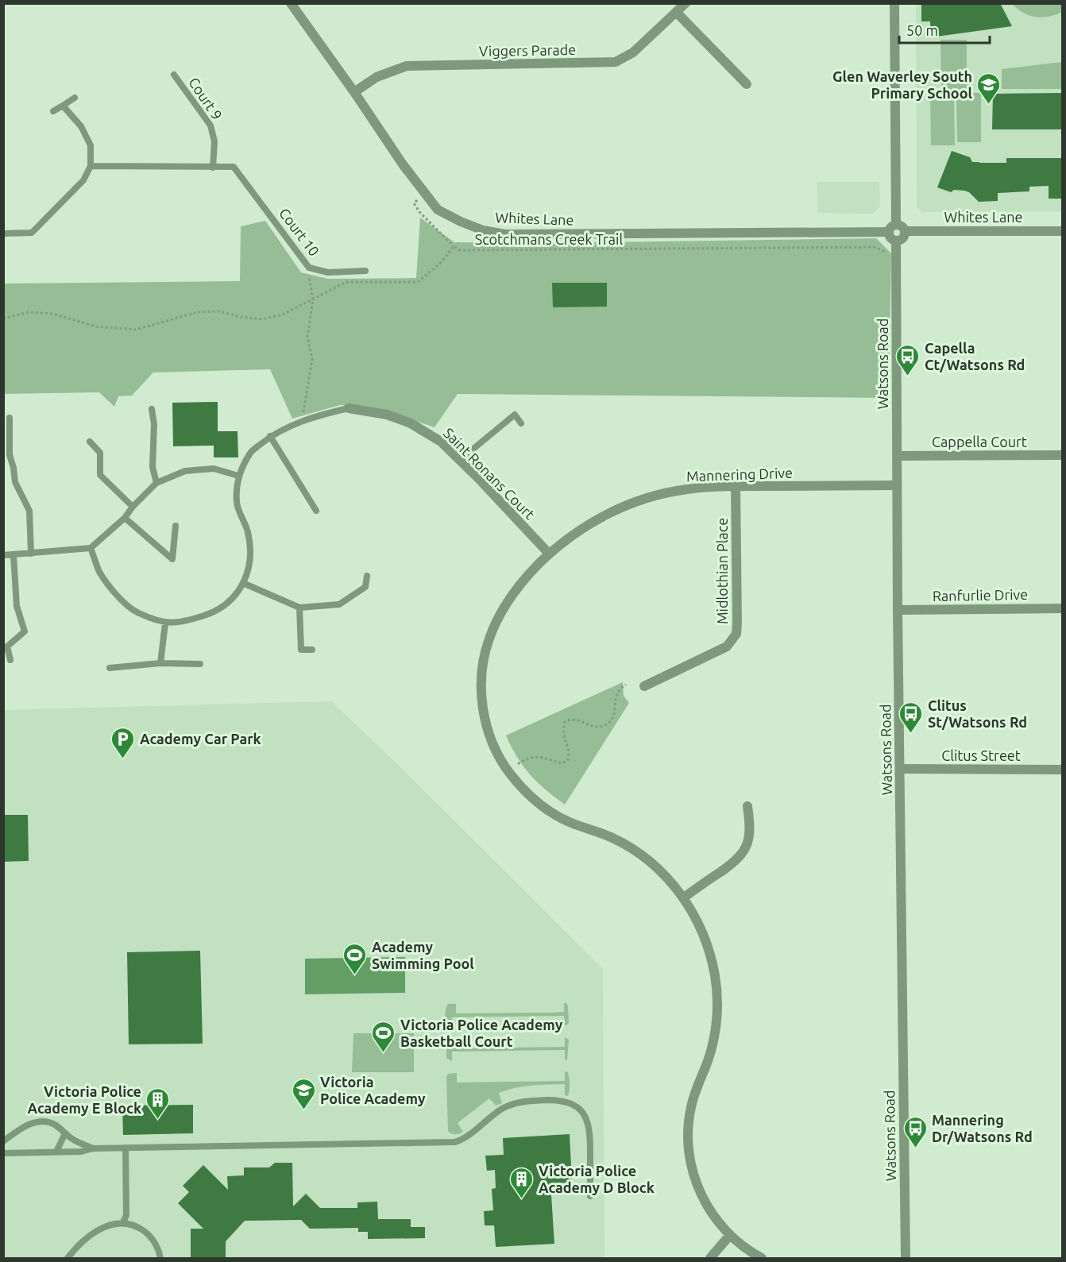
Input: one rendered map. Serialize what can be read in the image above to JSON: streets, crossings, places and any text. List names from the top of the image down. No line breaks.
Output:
{"streets":{"street":["Viggers Parade","Whites Lane","Watsons Road","Cappella Court","Saint Ronans Court","Mannering Drive","Midlothian Place","Ranfurlie Drive","Clitus Street"],"lane":["Court 9","Court 10"],"path":["Scotchmans Creek Trail"]},"crossings":[["Viggers Parade","Whites Lane"],["Court 9","Court 10"],["Whites Lane","Watsons Road"],["Scotchmans Creek Trail","Watsons Road"],["Watsons Road","Cappella Court"],["Watsons Road","Mannering Drive"],["Watsons Road","Ranfurlie Drive"],["Watsons Road","Clitus Street"],["Saint Ronans Court","Mannering Drive"],["Mannering Drive","Midlothian Place"]],"places":{"school or university":["Glen Waverley South Primary School","Victoria Police Academy"],"bus stop":["Capella Ct/Watsons Rd","Clitus St/Watsons Rd","Mannering Dr/Watsons Rd"],"parking":["Academy Car Park"],"sports":["Academy Swimming Pool","Victoria Police Academy Basketball Court"],"building":["Victoria Police Academy E Block","Victoria Police Academy D Block"]},"scale_bar":"50 m"}
